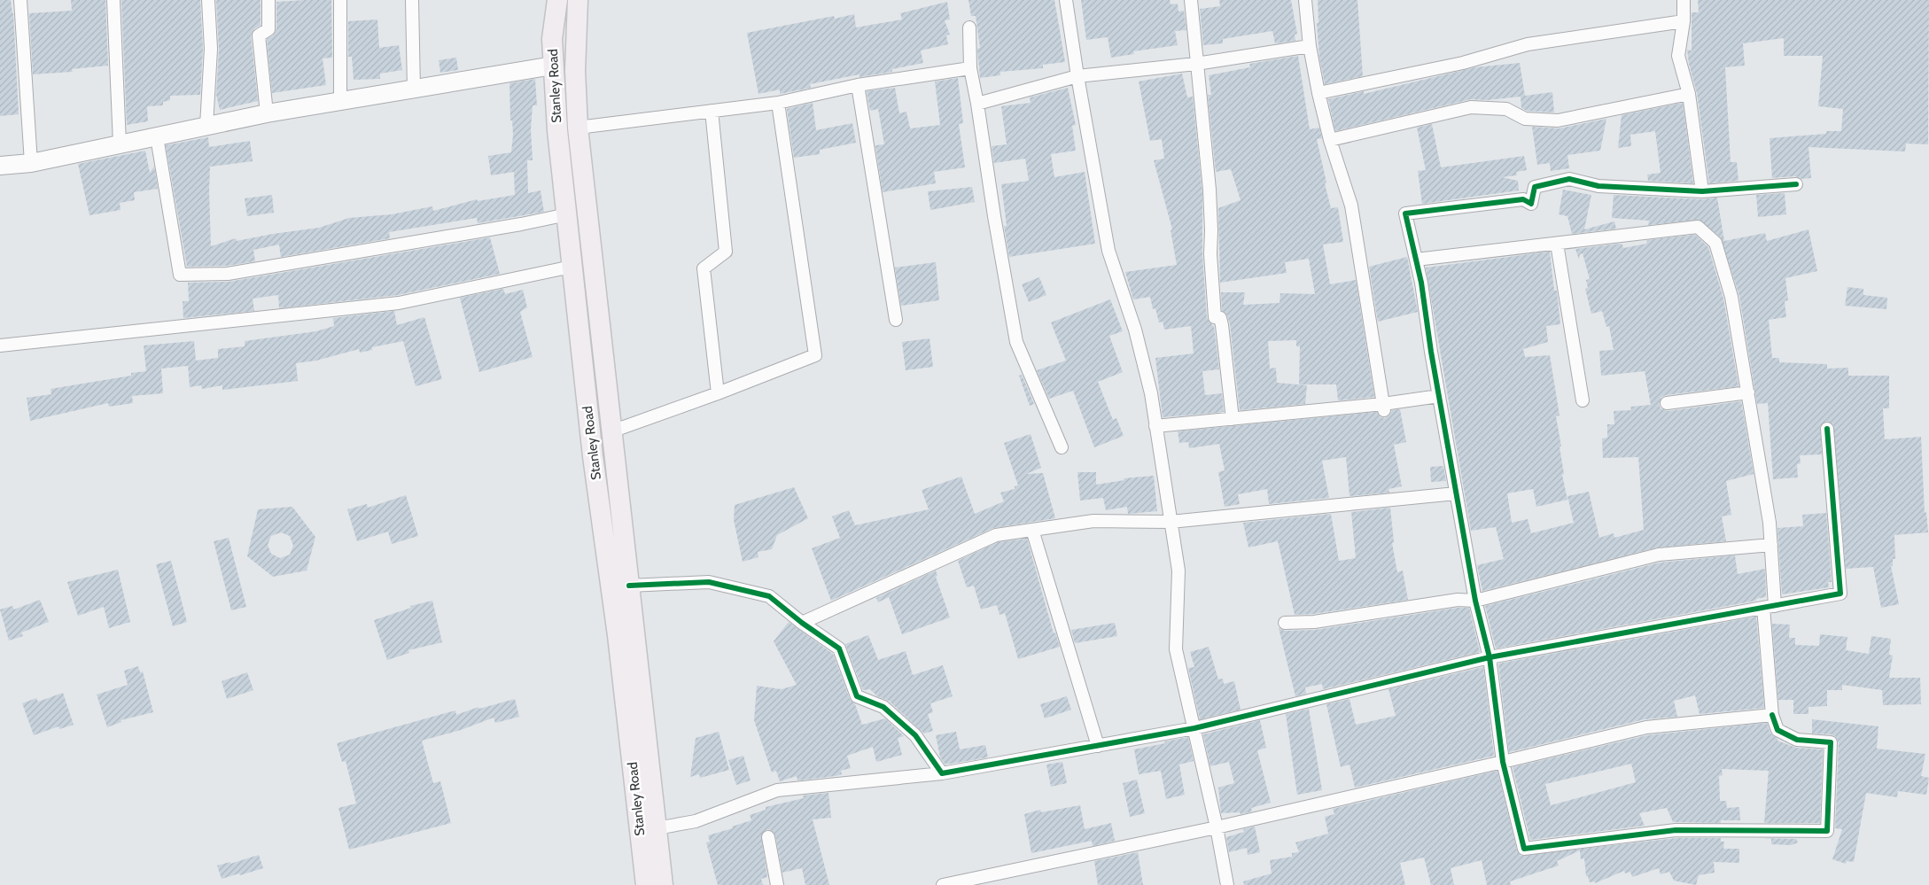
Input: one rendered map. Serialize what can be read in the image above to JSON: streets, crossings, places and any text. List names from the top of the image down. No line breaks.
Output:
{"streets":{"main road":["Stanley Road"]}}
